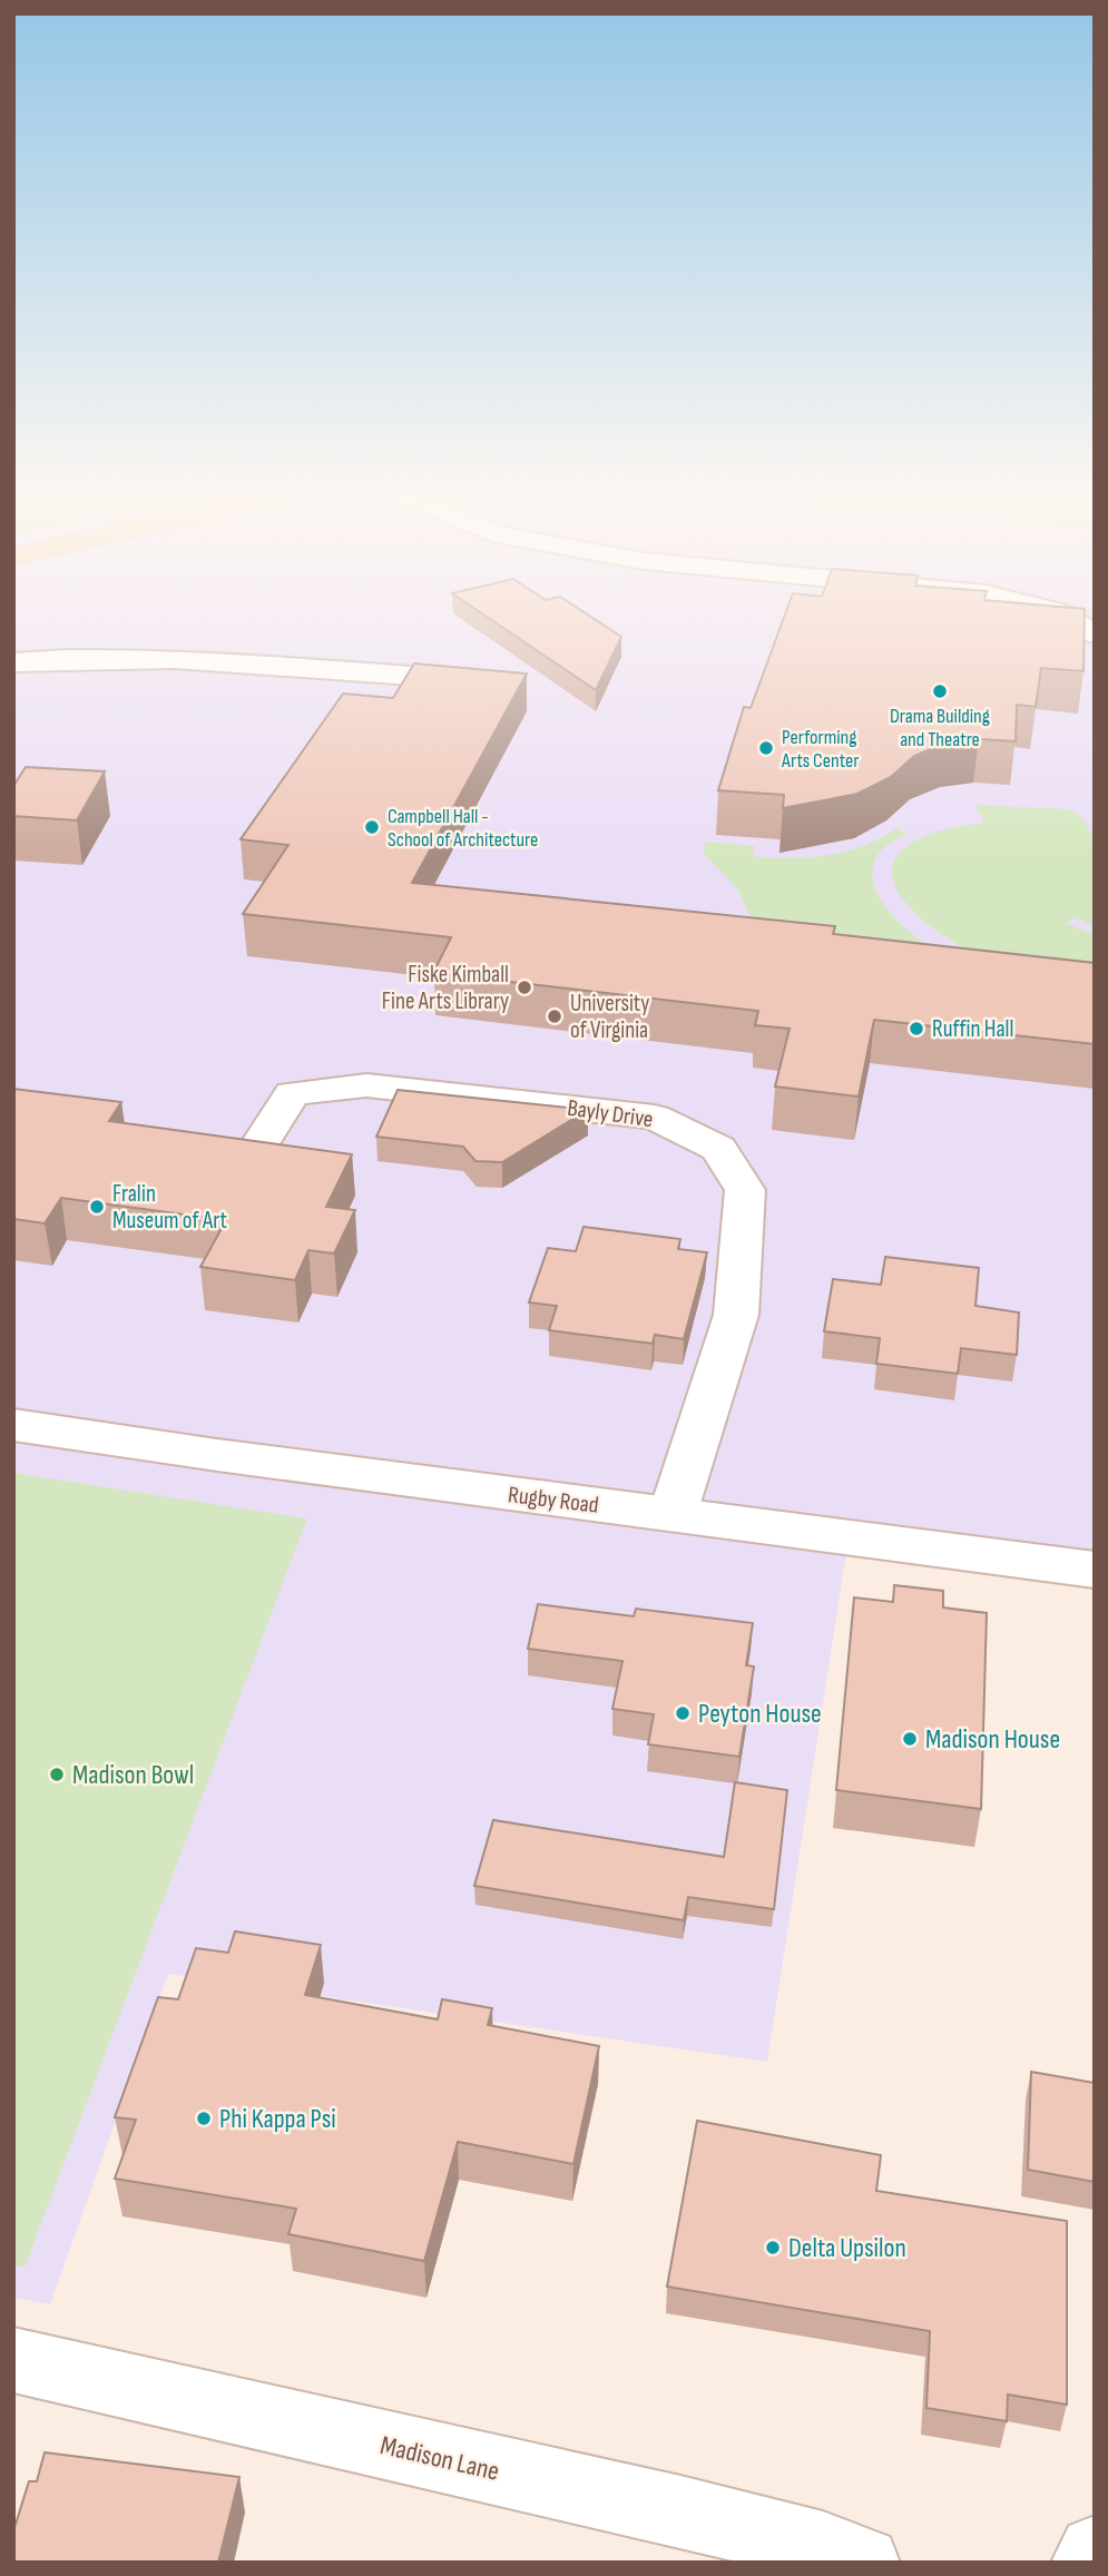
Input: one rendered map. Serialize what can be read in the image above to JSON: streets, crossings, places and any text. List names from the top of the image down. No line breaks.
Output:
{"streets":{"street":["Bayly Drive","Rugby Road","Madison Lane"]},"crossings":[["Bayly Drive","Rugby Road"]],"places":["Drama Building and Theatre","Performing Arts Center","Campbell Hall - School of Architecture","Fiske Kimball Fine Arts Library","University of Virginia","Ruffin Hall","Fralin Museum of Art","Peyton House","Madison House","Madison Bowl","Phi Kappa Psi","Delta Upsilon"]}
